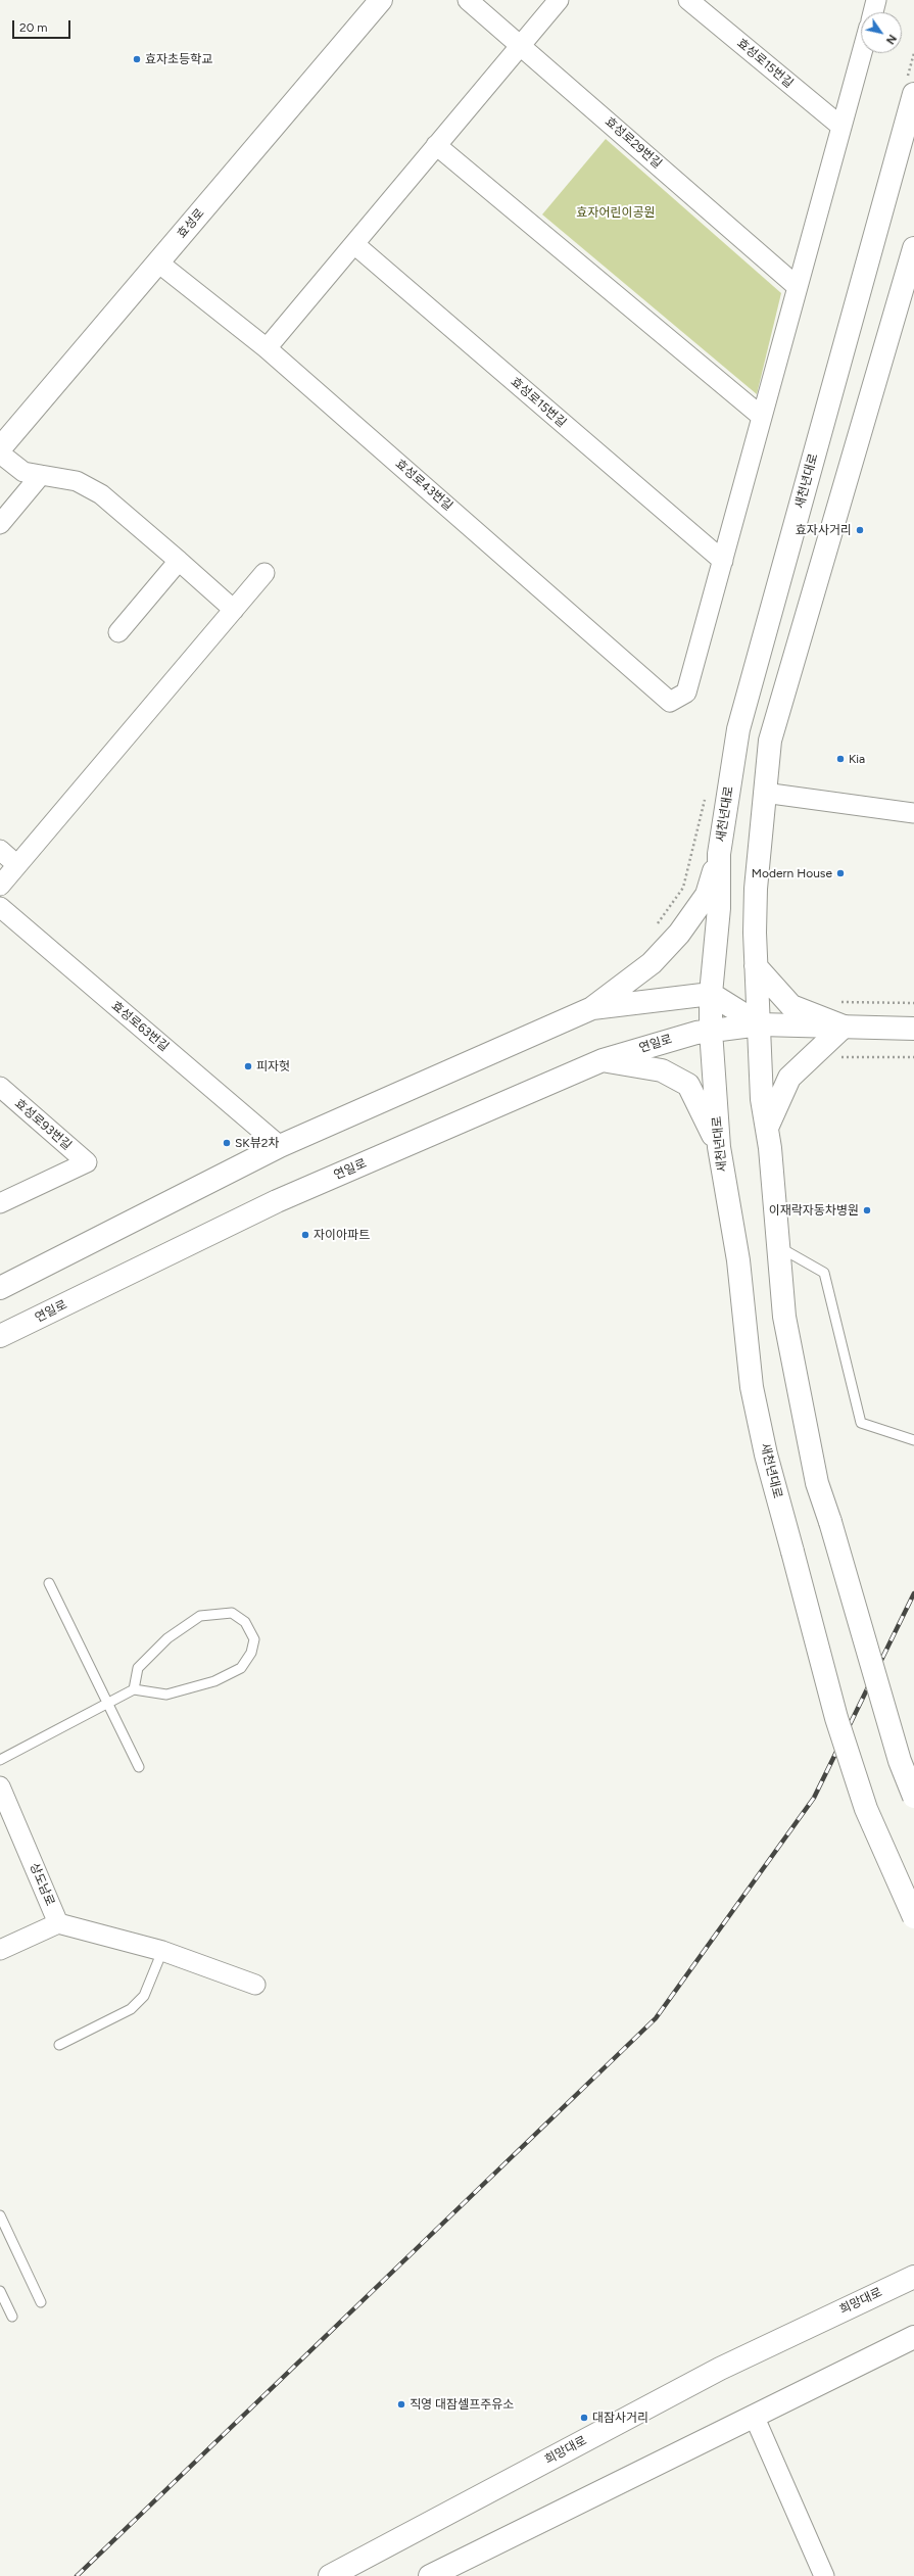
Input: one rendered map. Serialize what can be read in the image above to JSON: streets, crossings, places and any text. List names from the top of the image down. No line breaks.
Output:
{"streets":{"main road":["효성로","새천년대로","연일로","희망대로"],"street":["효성로15번길","효성로29번길","효성로43번길","효성로63번길","효성로93번길","상도남로"]},"crossings":[["효성로15번길","효성로43번길"],["효성로","효성로43번길"],["새천년대로","연일로"]],"parks":["효자어린이공원"],"places":["효자초등학교","효자사거리","Kia","Modern House","피자헛","SK뷰2차","이재락자동차병원","자이아파트","직영 대잠셀프주유소","대잠사거리"],"scale_bar":"20 m","north":"bottom right"}
